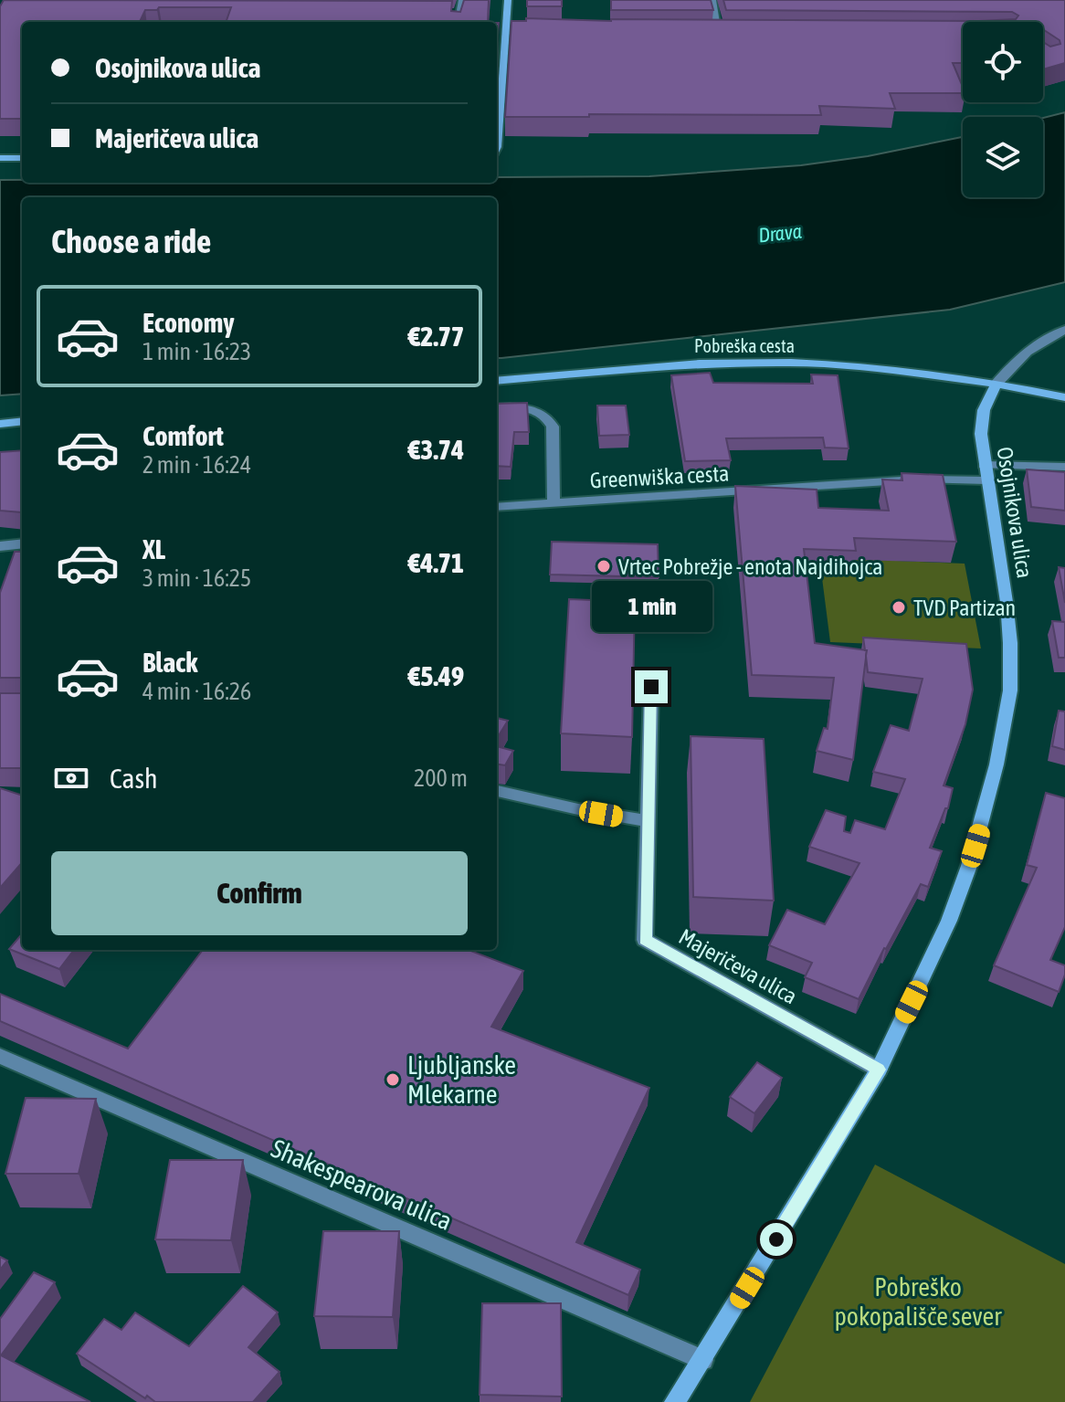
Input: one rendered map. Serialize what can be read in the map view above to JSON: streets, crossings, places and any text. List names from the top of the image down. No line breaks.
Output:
{"streets":{"street":["Pobreška cesta","Greenwiška cesta","Osojnikova ulica","Majeričeva ulica","Shakespearova ulica"]},"crossings":[["Pobreška cesta","Osojnikova ulica"],["Greenwiška cesta","Osojnikova ulica"],["Osojnikova ulica","Majeričeva ulica"],["Osojnikova ulica","Shakespearova ulica"]],"water":["Drava"],"parks":["Pobreško pokopališče sever"],"places":["Vrtec Pobrežje - enota Najdihojca","TVD Partizan","Ljubljanske Mlekarne"],"page":{"banner":["Osojnikova ulica","Majeričeva ulica"],"heading":"Choose a ride","list":[{"name":"Economy","note":"1 min · 16:23","value":"€2.77"},{"name":"Comfort","note":"2 min · 16:24","value":"€3.74"},{"name":"XL","note":"3 min · 16:25","value":"€4.71"},{"name":"Black","note":"4 min · 16:26","value":"€5.49"}],"bubble":"1 min","pay":["Cash","200 m"],"buttons":"Confirm"}}
